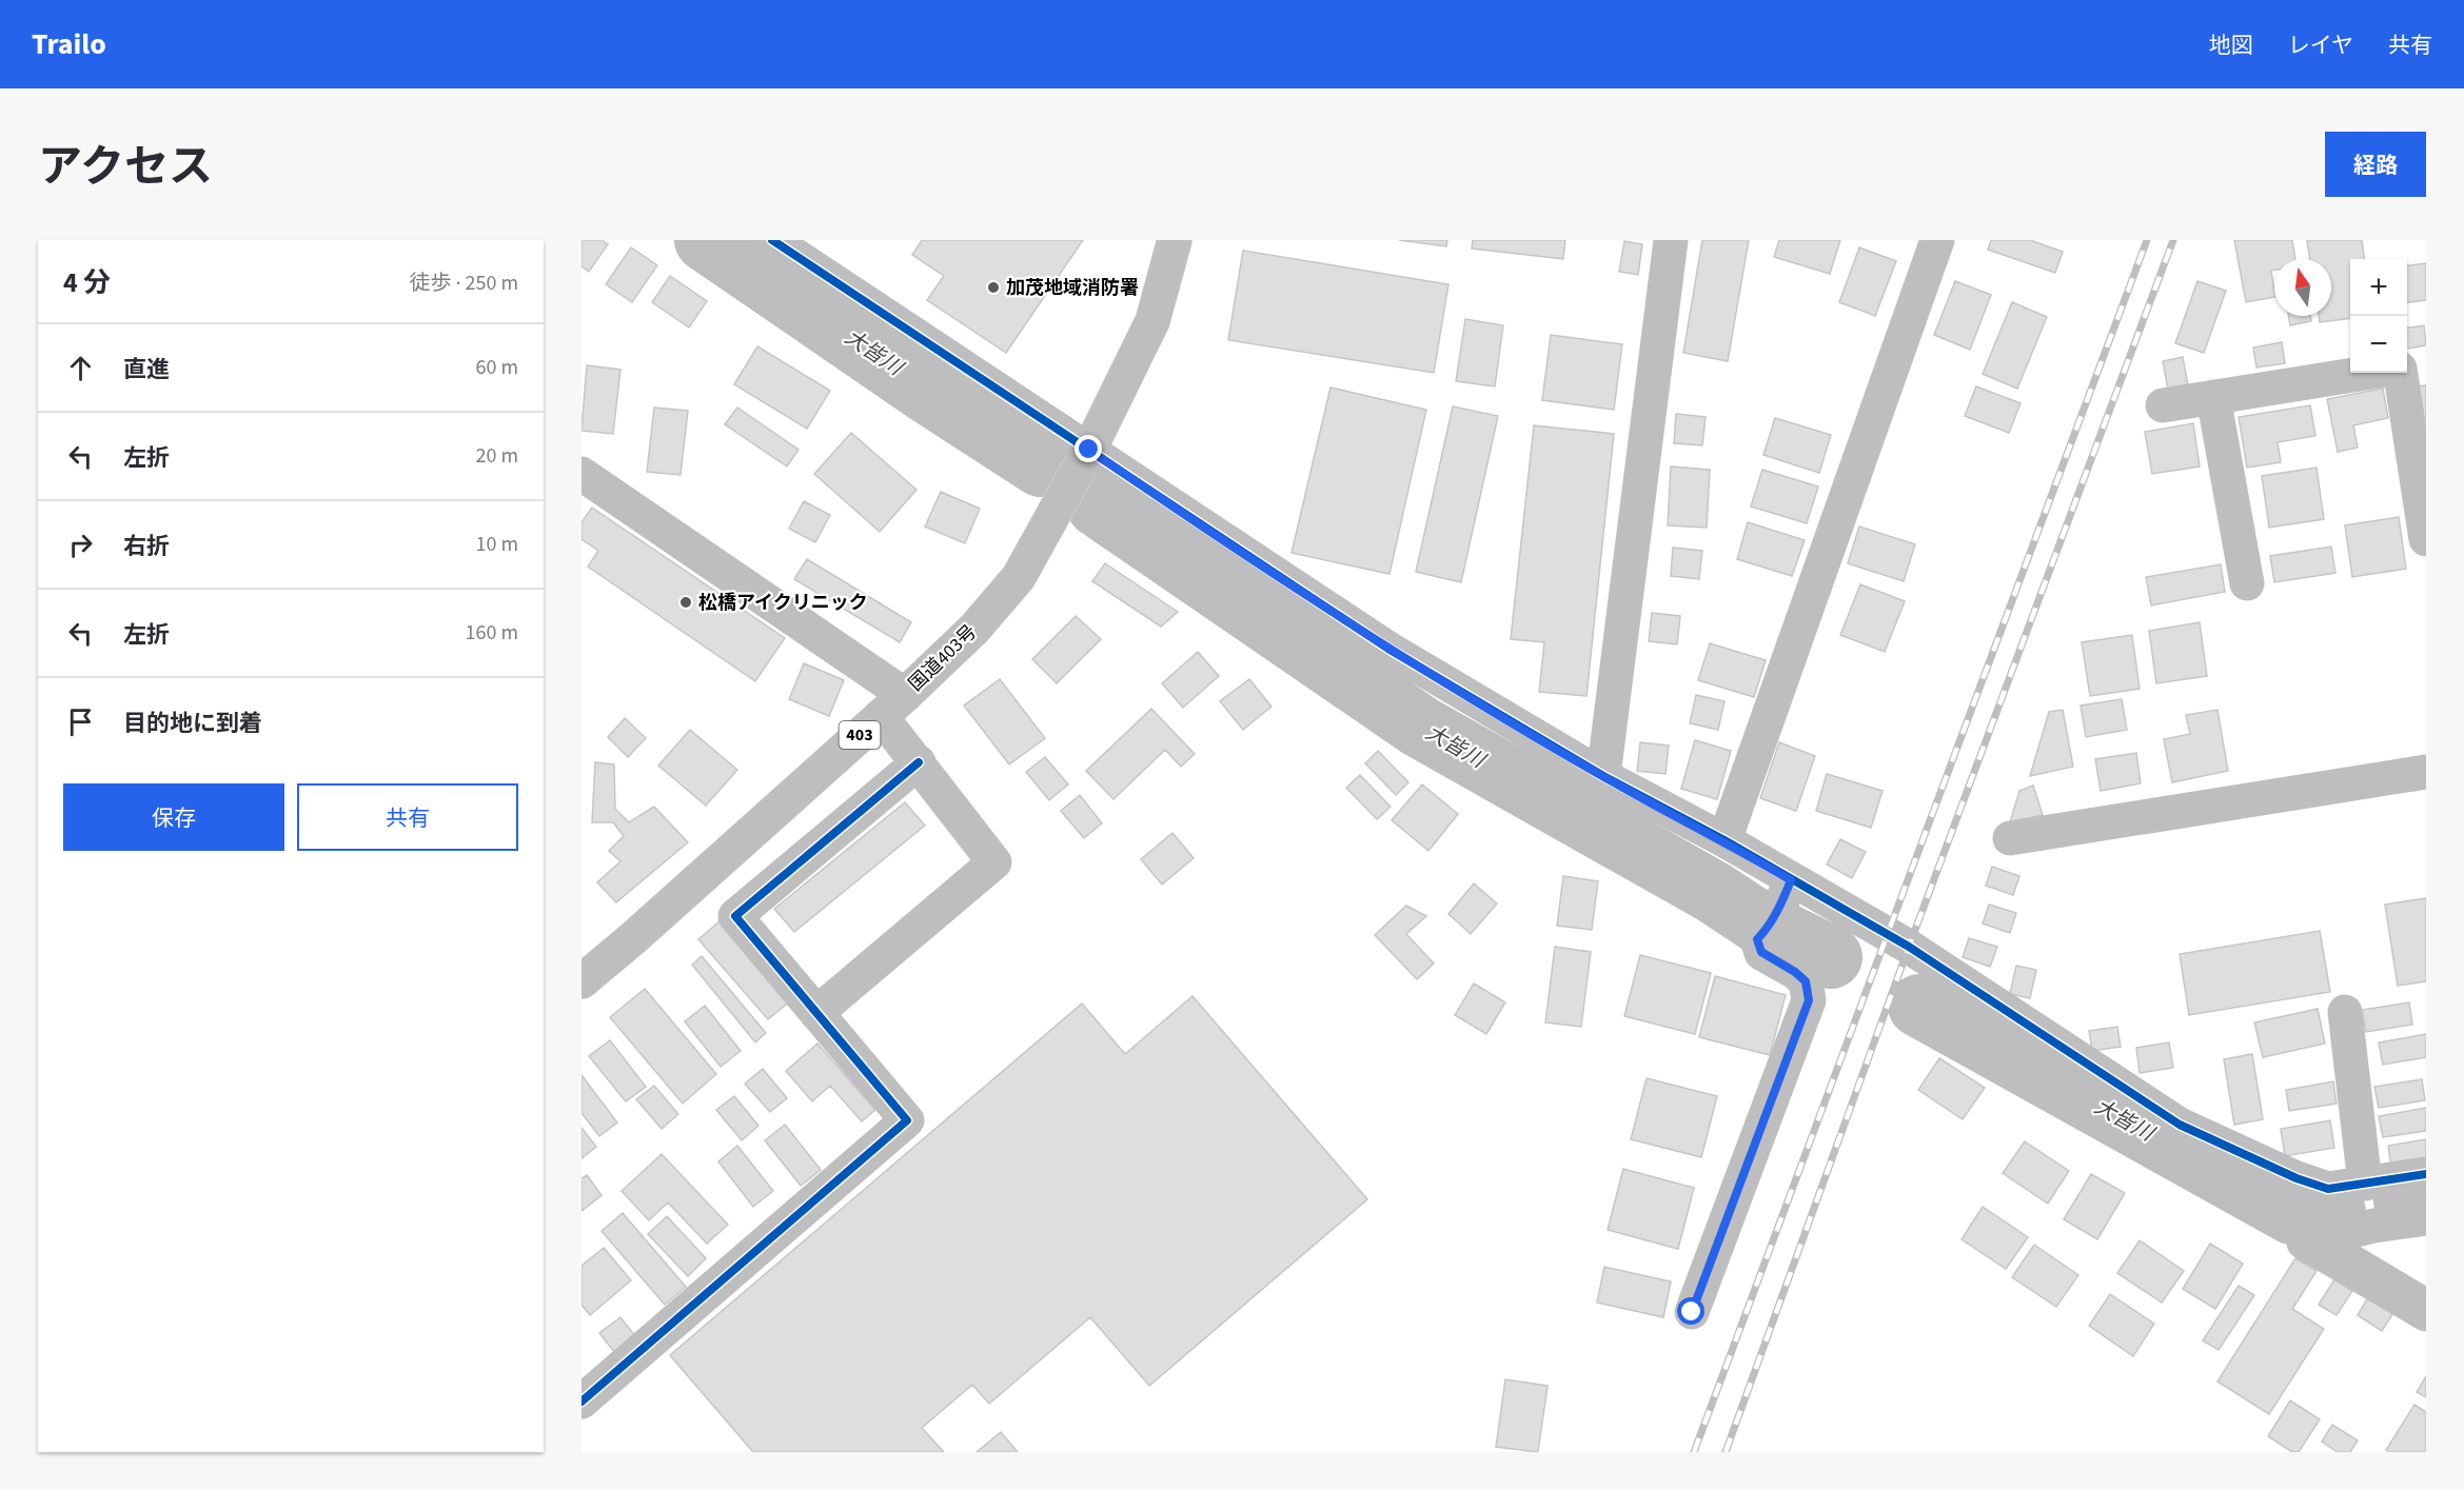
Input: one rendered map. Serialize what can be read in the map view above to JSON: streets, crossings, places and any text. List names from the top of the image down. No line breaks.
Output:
{"streets":{"main road":["国道403号","403"]},"water":["大皆川"],"places":["加茂地域消防署","松橋アイクリニック"],"north":"top","page":{"header":"Trailo","nav":["地図","レイヤ","共有"],"title":"アクセス","buttons":["経路",["保存","共有"]],"heading":["4 分","徒歩 · 250 m"],"map_buttons":["+","−"],"list":[["直進","60 m"],["左折","20 m"],["右折","10 m"],["左折","160 m"],"目的地に到着"]}}
